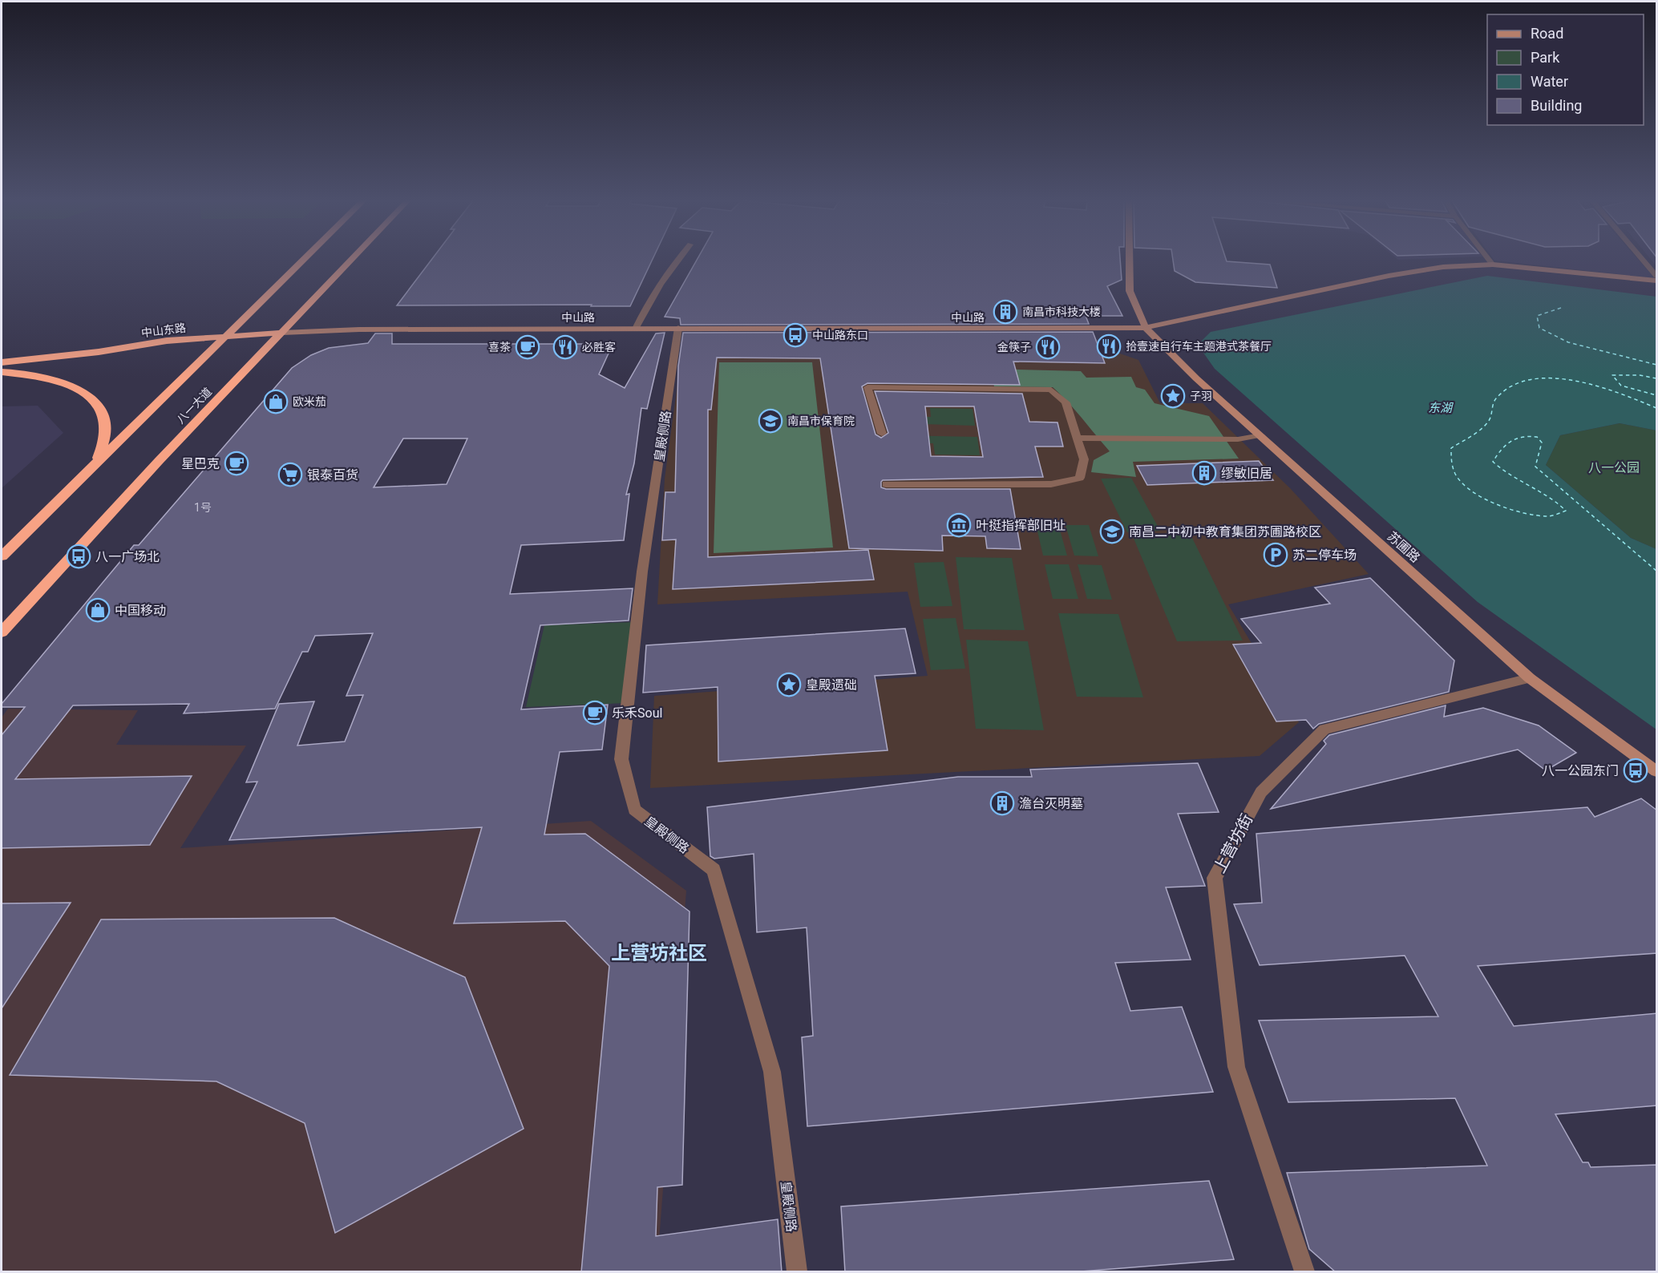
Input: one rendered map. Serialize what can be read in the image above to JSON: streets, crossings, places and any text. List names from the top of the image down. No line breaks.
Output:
{"streets":{"highway":["中山东路","八一大道"],"main road":["中山路","苏圃路"],"street":["皇殿侧路","上营坊街"]},"crossings":[["中山路","中山东路"],["中山路","皇殿侧路"],["中山路","苏圃路"],["中山东路","八一大道"],["苏圃路","上营坊街"]],"districts":["上营坊社区"],"water":["东湖"],"parks":["八一公园"],"places":{"building":["南昌市科技大楼","缪敏旧居","澹台灭明墓"],"bus stop":["中山路东口","八一广场北","八一公园东门"],"restaurant":["拾壹速自行车主题港式茶餐厅","必胜客","金筷子"],"cafe":["喜茶","星巴克","乐禾Soul"],"place":["子羽","皇殿遗础"],"shop":["欧米茄","中国移动"],"school or university":["南昌市保育院","南昌二中初中教育集团苏圃路校区"],"supermarket":["银泰百货"],"museum":["叶挺指挥部旧址"],"parking":["苏二停车场"]},"house_numbers":["1号"],"legend":["Road","Park","Water","Building"]}
